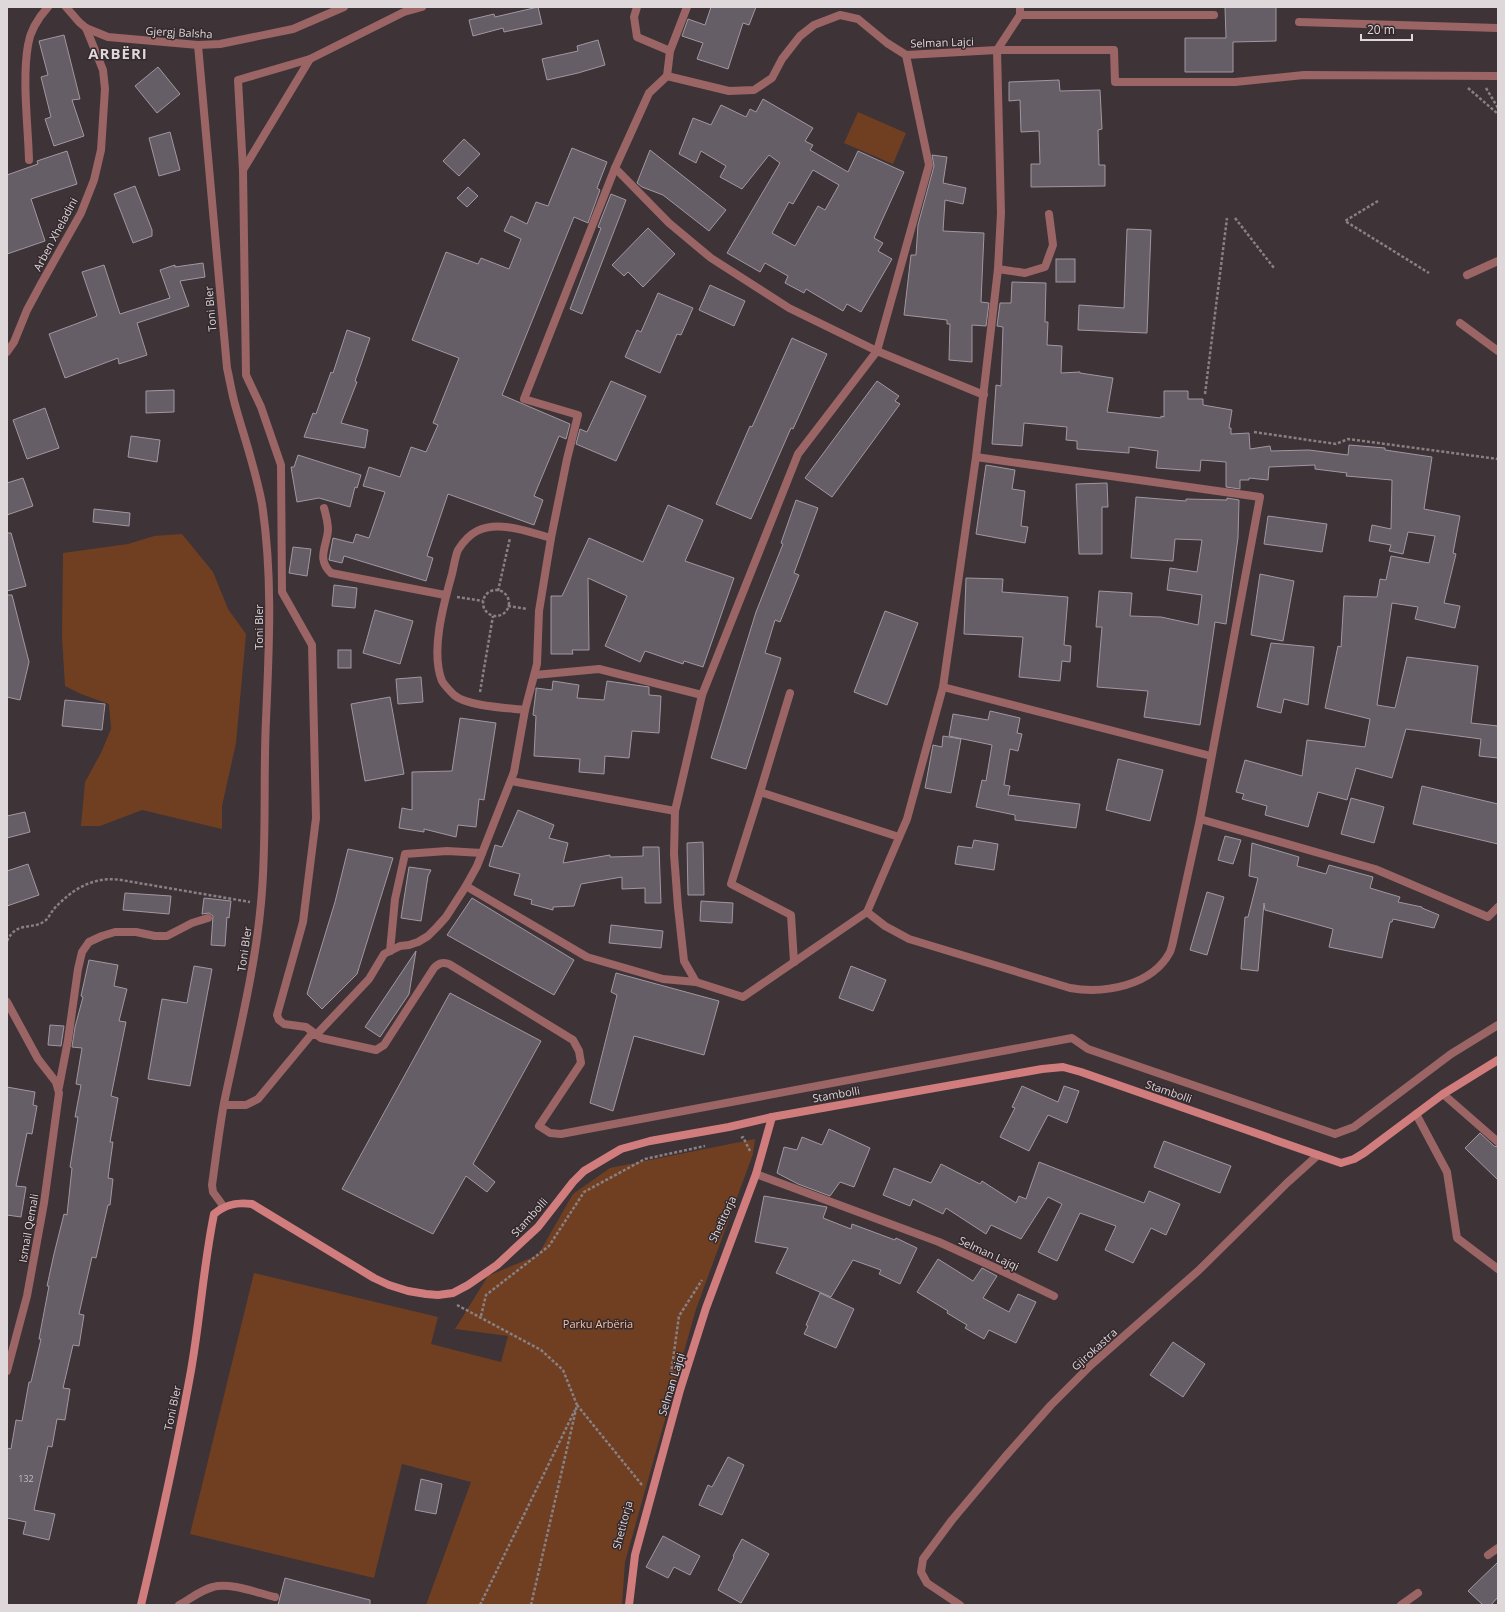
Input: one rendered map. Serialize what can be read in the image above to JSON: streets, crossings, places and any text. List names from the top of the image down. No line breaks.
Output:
{"streets":{"street":["Gjergj Balsha","Selman Lajci","Arben Xheladini","Toni Bler","Stambolli","Ismail Qemali","Selman Lajqi","Gjirokastra"],"path":["Shetitorja"]},"crossings":[["Gjergj Balsha","Arben Xheladini"],["Gjergj Balsha","Toni Bler"],["Toni Bler","Stambolli"],["Stambolli","Selman Lajqi"],["Stambolli","Gjirokastra"]],"districts":["ARBËRI"],"parks":["Parku Arbëria"],"house_numbers":["132"],"scale_bar":"20 m"}
